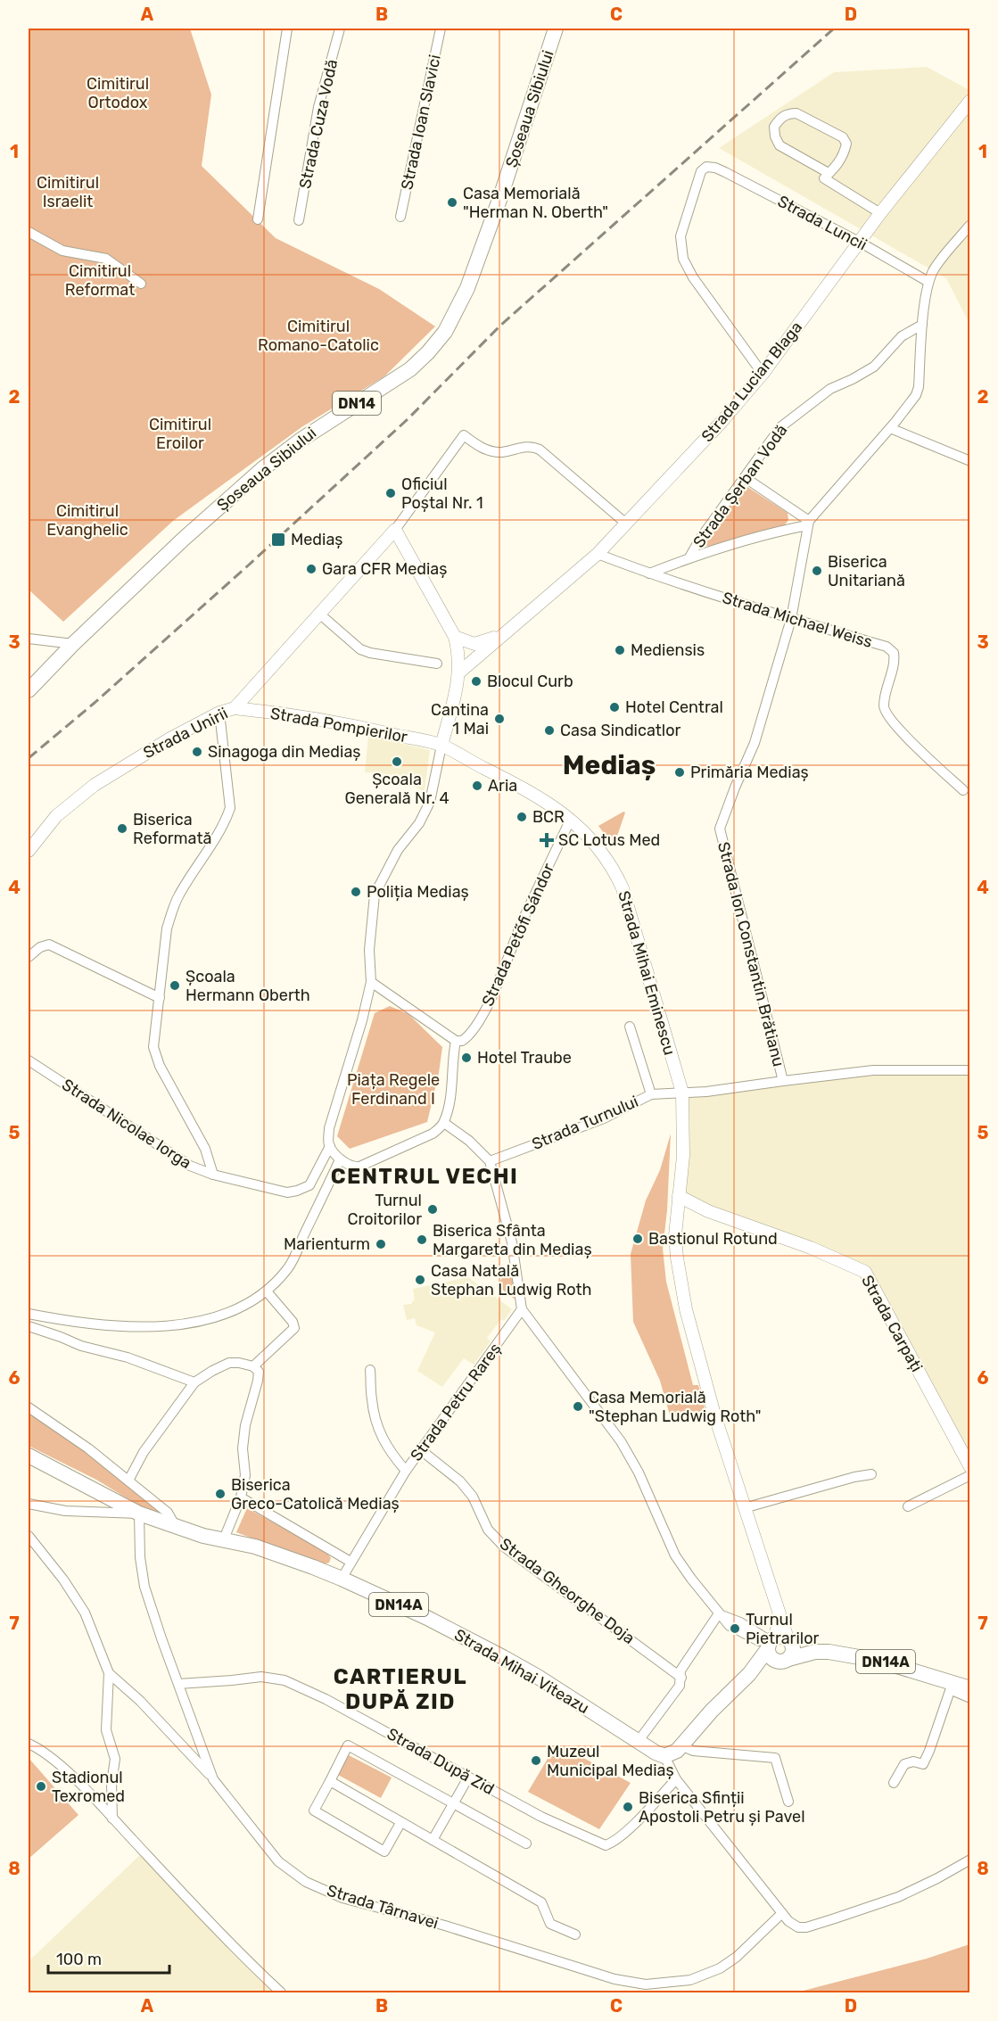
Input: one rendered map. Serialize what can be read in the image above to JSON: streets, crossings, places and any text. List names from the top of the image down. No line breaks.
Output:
{"streets":{"main road":["Șoseaua Sibiului","DN14","DN14A","Strada Mihai Viteazu"],"street":["Strada Ioan Slavici","Strada Cuza Vodă","Strada Luncii","Strada Lucian Blaga","Strada Șerban Vodă","Strada Michael Weiss","Strada Pompierilor","Strada Unirii","Strada Petőfi Sándor","Strada Ion Constantin Brătianu","Strada Mihai Eminescu","Strada Turnului","Strada Nicolae Iorga","Strada Carpați","Strada Petru Rareș","Strada Gheorghe Doja","Strada După Zid","Strada Târnavei"]},"crossings":[["Strada Luncii","Strada Lucian Blaga"],["Strada Lucian Blaga","Strada Michael Weiss"],["Strada Michael Weiss","Strada Ion Constantin Brătianu"],["Strada Pompierilor","Strada Unirii"],["Strada Pompierilor","Strada Mihai Eminescu"],["Strada Petőfi Sándor","Strada Mihai Eminescu"],["Strada Ion Constantin Brătianu","Strada Turnului"],["Strada Mihai Eminescu","Strada Turnului"],["Strada Mihai Eminescu","Strada Carpați"],["Strada Mihai Eminescu","DN14A"],["Strada Petru Rareș","Strada Gheorghe Doja"],["Strada Petru Rareș","Strada Mihai Viteazu"],["DN14A","Strada Mihai Viteazu"],["DN14A","Strada Târnavei"],["Strada Mihai Viteazu","Strada Târnavei"],["Strada După Zid","Strada Târnavei"]],"districts":["Mediaș","CENTRUL VECHI","CARTIERUL DUPĂ ZID"],"parks":["Cimitirul Ortodox","Cimitirul Israelit","Cimitirul Reformat","Cimitirul Romano-Catolic","Cimitirul Eroilor","Cimitirul Evanghelic","Piața Regele Ferdinand I"],"places":{"other":["Casa Memorială \"Herman N. Oberth\"","Oficiul Poștal Nr. 1","Gara CFR Mediaș","Biserica Unitariană","Mediensis","Blocul Curb","Hotel Central","Cantina 1 Mai","Casa Sindicatlor","Sinagoga din Mediaș","Școala Generală Nr. 4","Primăria Mediaș","Aria","BCR","Biserica Reformată","Poliția Mediaș","Școala Hermann Oberth","Hotel Traube","Turnul Croitorilor","Bastionul Rotund","Biserica Sfânta Margareta din Mediaș","Marienturm","Casa Natală Stephan Ludwig Roth","Casa Memorială \"Stephan Ludwig Roth\"","Biserica Greco-Catolică Mediaș","Turnul Pietrarilor","Muzeul Municipal Mediaș","Stadionul Texromed","Biserica Sfinții Apostoli Petru și Pavel"],"transit":["Mediaș"],"health":["SC Lotus Med"]},"scale_bar":"100 m","grid":{"columns":["A","B","C","D"],"rows":["1","2","3","4","5","6","7","8"]}}
